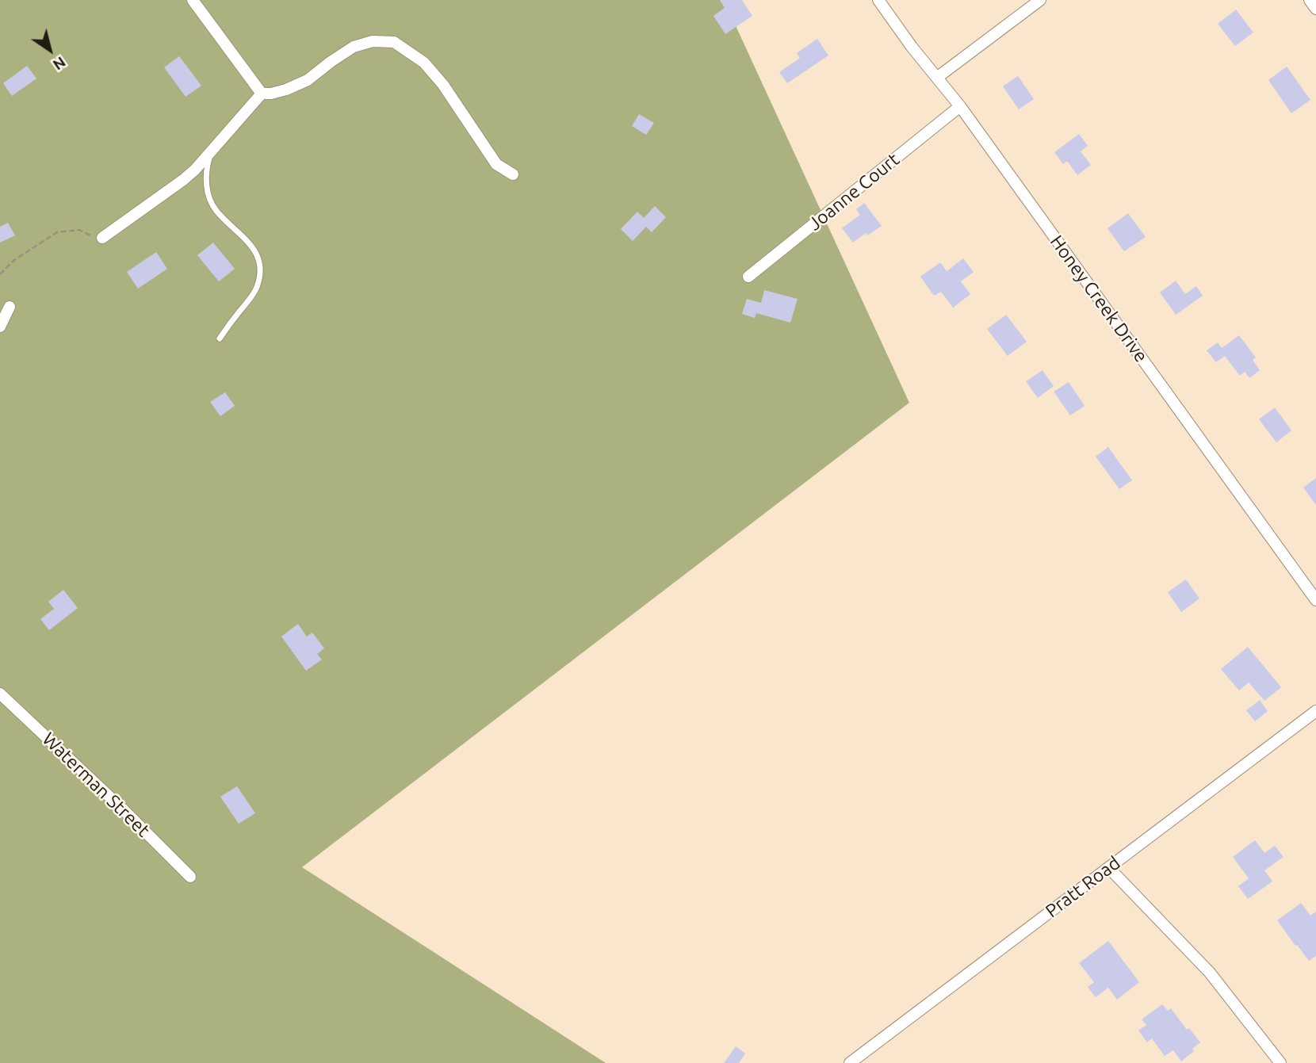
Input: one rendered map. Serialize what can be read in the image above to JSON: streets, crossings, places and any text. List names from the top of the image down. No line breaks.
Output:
{"streets":{"street":["Joanne Court","Honey Creek Drive","Waterman Street","Pratt Road"]},"crossings":[["Joanne Court","Honey Creek Drive"]],"north":"bottom right"}
